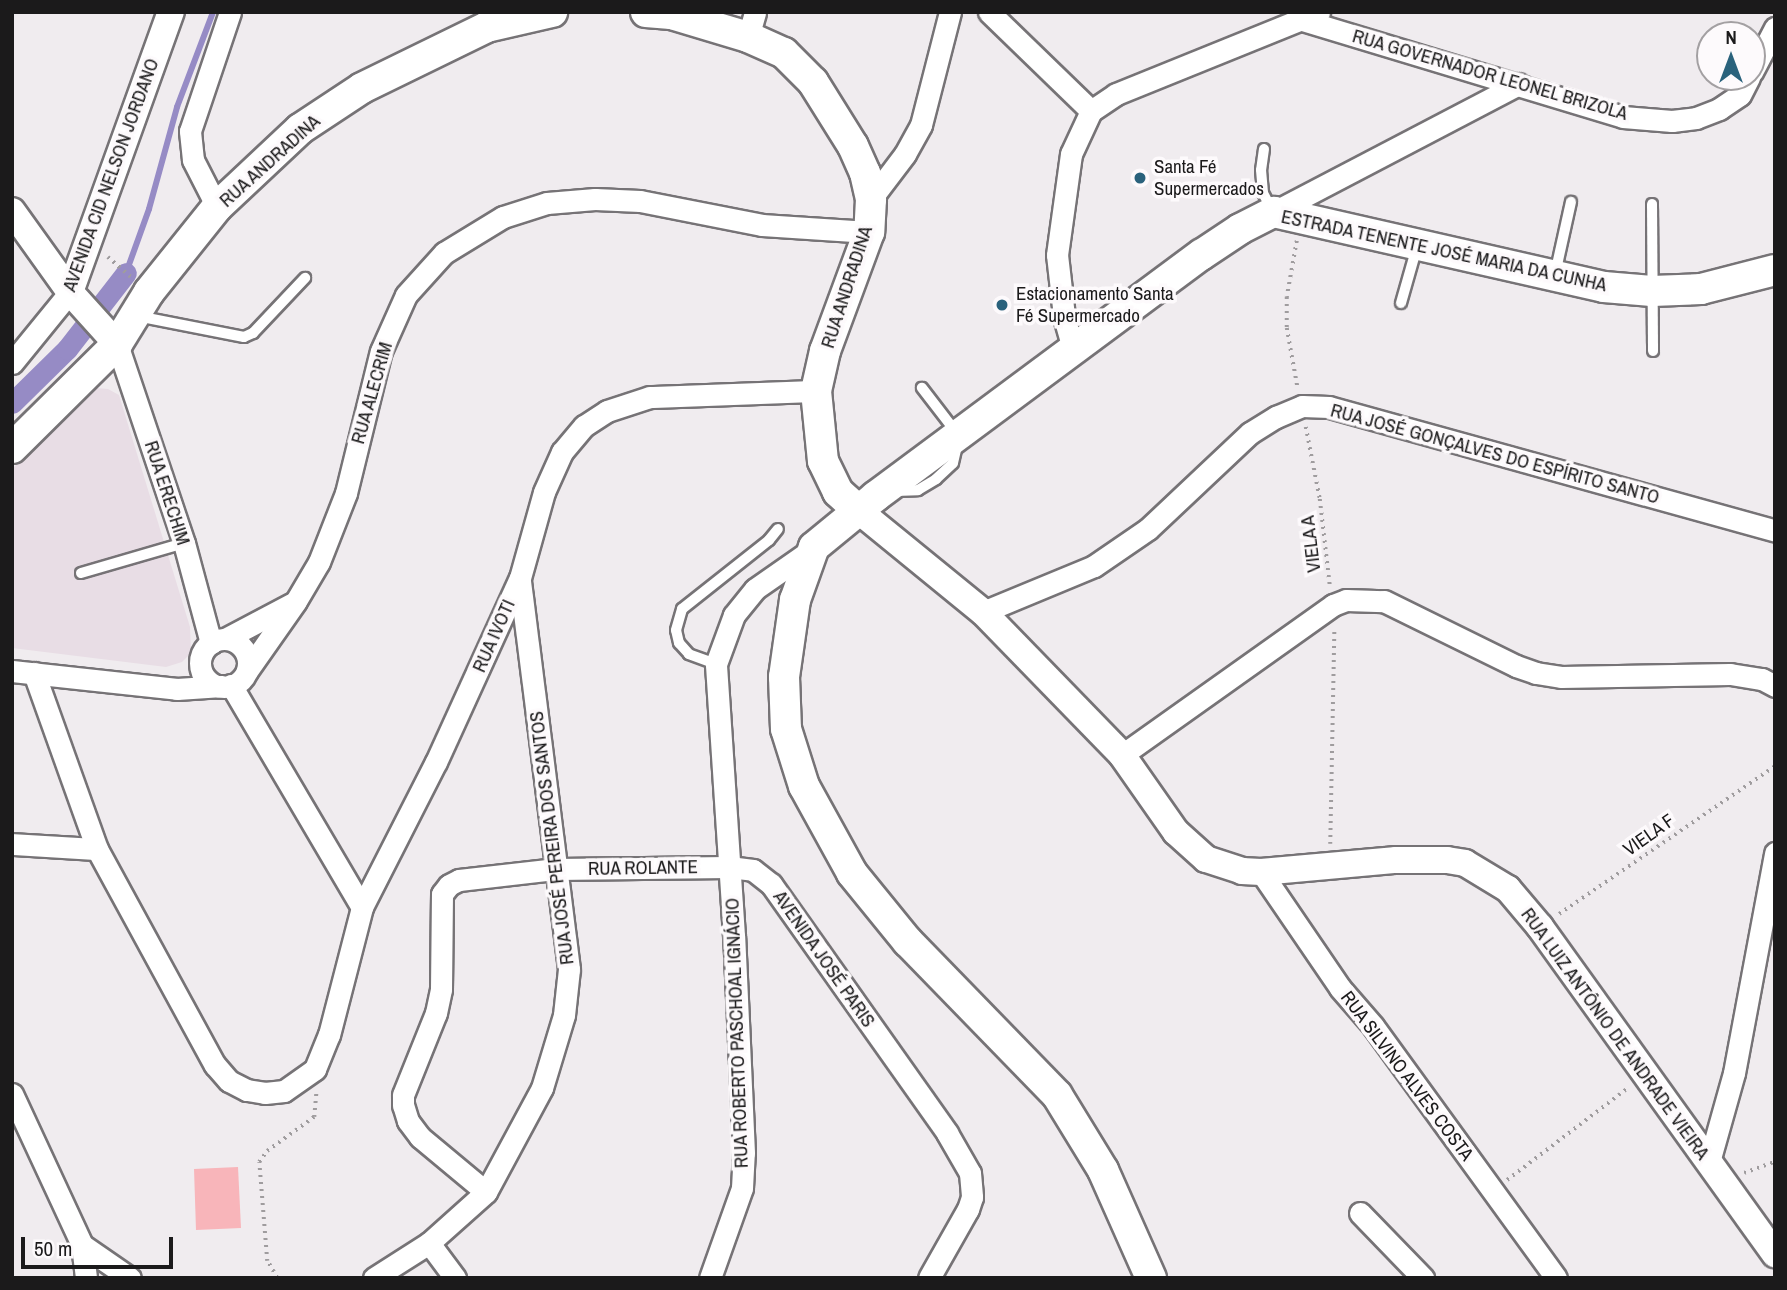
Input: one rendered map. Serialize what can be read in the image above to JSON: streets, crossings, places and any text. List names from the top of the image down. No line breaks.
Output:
{"streets":{"main road":["RUA ANDRADINA","ESTRADA TENENTE JOSÉ MARIA DA CUNHA"],"street":["RUA GOVERNADOR LEONEL BRIZOLA","AVENIDA CID NELSON JORDANO","RUA ALECRIM","RUA JOSÉ GONÇALVES DO ESPÍRITO SANTO","RUA ERECHIM","RUA IVOTI","RUA JOSÉ PEREIRA DOS SANTOS","RUA ROLANTE","AVENIDA JOSÉ PARIS","RUA ROBERTO PASCHOAL IGNÁCIO","RUA LUIZ ANTÔNIO DE ANDRADE VIEIRA","RUA SILVINO ALVES COSTA"],"path":["VIELA A","VIELA F"]},"crossings":[["RUA ANDRADINA","ESTRADA TENENTE JOSÉ MARIA DA CUNHA"],["RUA ANDRADINA","RUA ALECRIM"],["RUA ANDRADINA","RUA ERECHIM"],["RUA ANDRADINA","RUA IVOTI"],["RUA ANDRADINA","RUA LUIZ ANTÔNIO DE ANDRADE VIEIRA"],["ESTRADA TENENTE JOSÉ MARIA DA CUNHA","VIELA A"],["ESTRADA TENENTE JOSÉ MARIA DA CUNHA","RUA LUIZ ANTÔNIO DE ANDRADE VIEIRA"],["RUA JOSÉ GONÇALVES DO ESPÍRITO SANTO","VIELA A"],["RUA JOSÉ GONÇALVES DO ESPÍRITO SANTO","RUA LUIZ ANTÔNIO DE ANDRADE VIEIRA"],["VIELA A","RUA LUIZ ANTÔNIO DE ANDRADE VIEIRA"],["RUA IVOTI","RUA JOSÉ PEREIRA DOS SANTOS"],["VIELA F","RUA LUIZ ANTÔNIO DE ANDRADE VIEIRA"],["RUA JOSÉ PEREIRA DOS SANTOS","RUA ROLANTE"],["RUA ROLANTE","AVENIDA JOSÉ PARIS"],["RUA ROLANTE","RUA ROBERTO PASCHOAL IGNÁCIO"],["AVENIDA JOSÉ PARIS","RUA ROBERTO PASCHOAL IGNÁCIO"],["RUA LUIZ ANTÔNIO DE ANDRADE VIEIRA","RUA SILVINO ALVES COSTA"]],"places":["Santa Fé Supermercados","Estacionamento Santa Fé Supermercado"],"scale_bar":"50 m","north":"top"}
